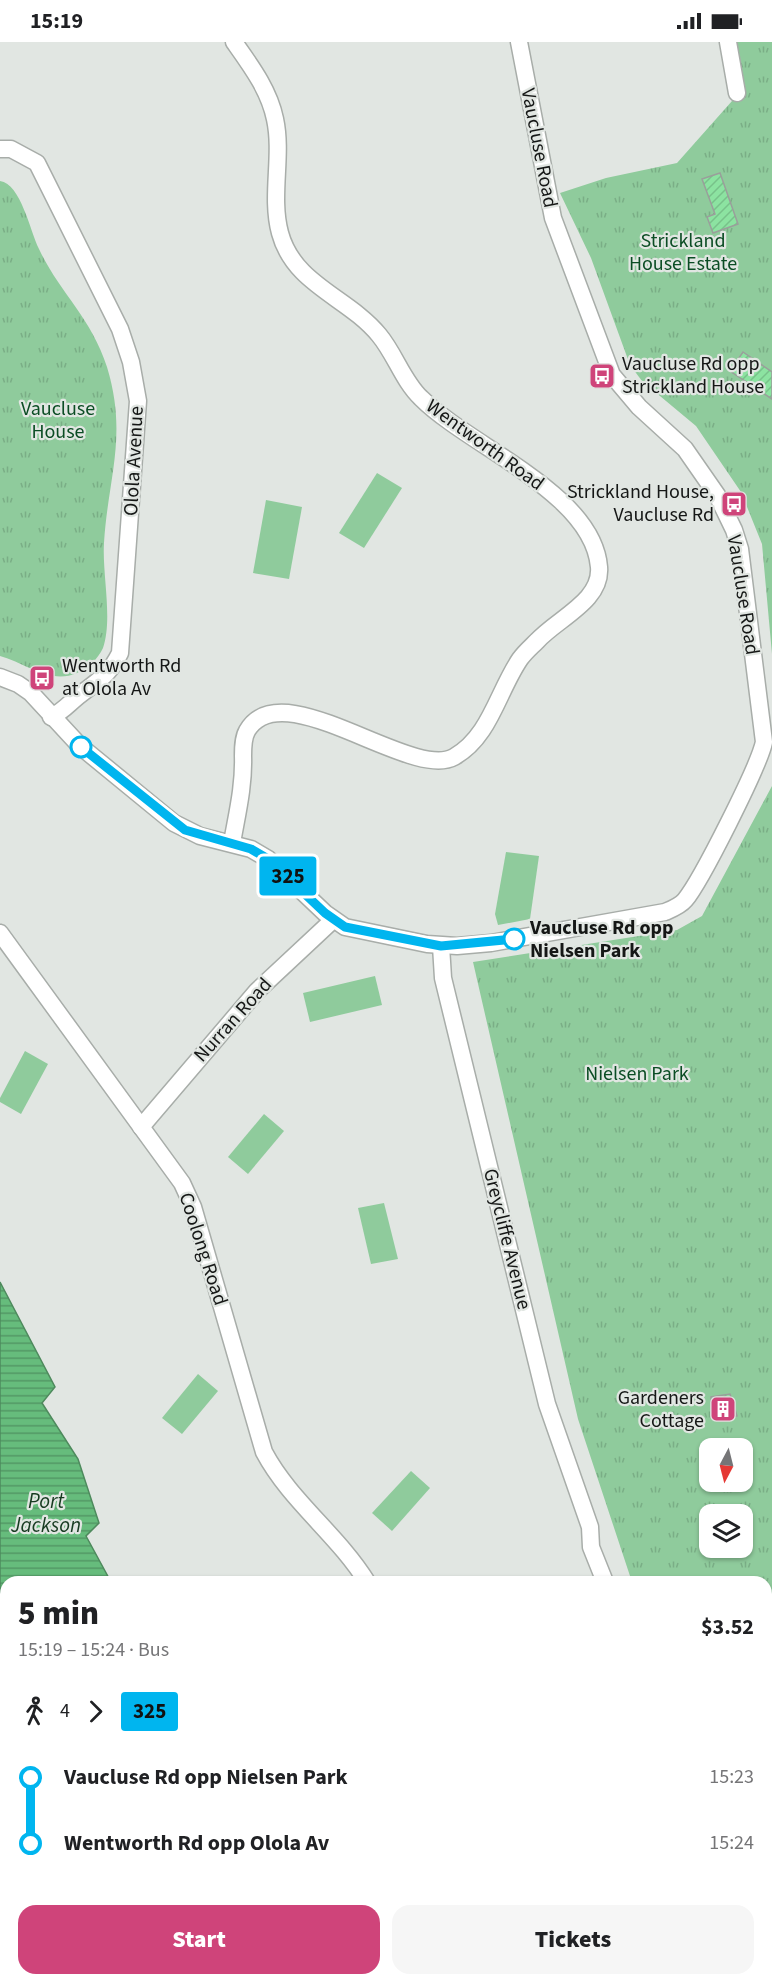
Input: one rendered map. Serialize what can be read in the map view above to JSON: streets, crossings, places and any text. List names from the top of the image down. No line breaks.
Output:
{"streets":{"street":["Vaucluse Road","Wentworth Road","Olola Avenue","Nurran Road","Greycliffe Avenue","Coolong Road"]},"crossings":[["Vaucluse Road","Greycliffe Avenue"],["Nurran Road","Coolong Road"]],"water":["Port Jackson"],"parks":["Strickland House Estate","Vaucluse House","Nielsen Park"],"places":{"bus stop":["Vaucluse Rd opp Strickland House","Strickland House, Vaucluse Rd","Wentworth Rd at Olola Av"],"other":["Vaucluse Rd opp Nielsen Park"],"building":["Gardeners Cottage"]},"lines":["bus line 325"],"north":"bottom","page":{"status":"15:19","on_map":"325","heading":["5 min","15:19 – 15:24 · Bus","$3.52"],"legs":["4","325"],"list":[{"name":"Vaucluse Rd opp Nielsen Park","value":"15:23"},{"name":"Wentworth Rd opp Olola Av","value":"15:24"}],"buttons":["Start","Tickets"]}}
